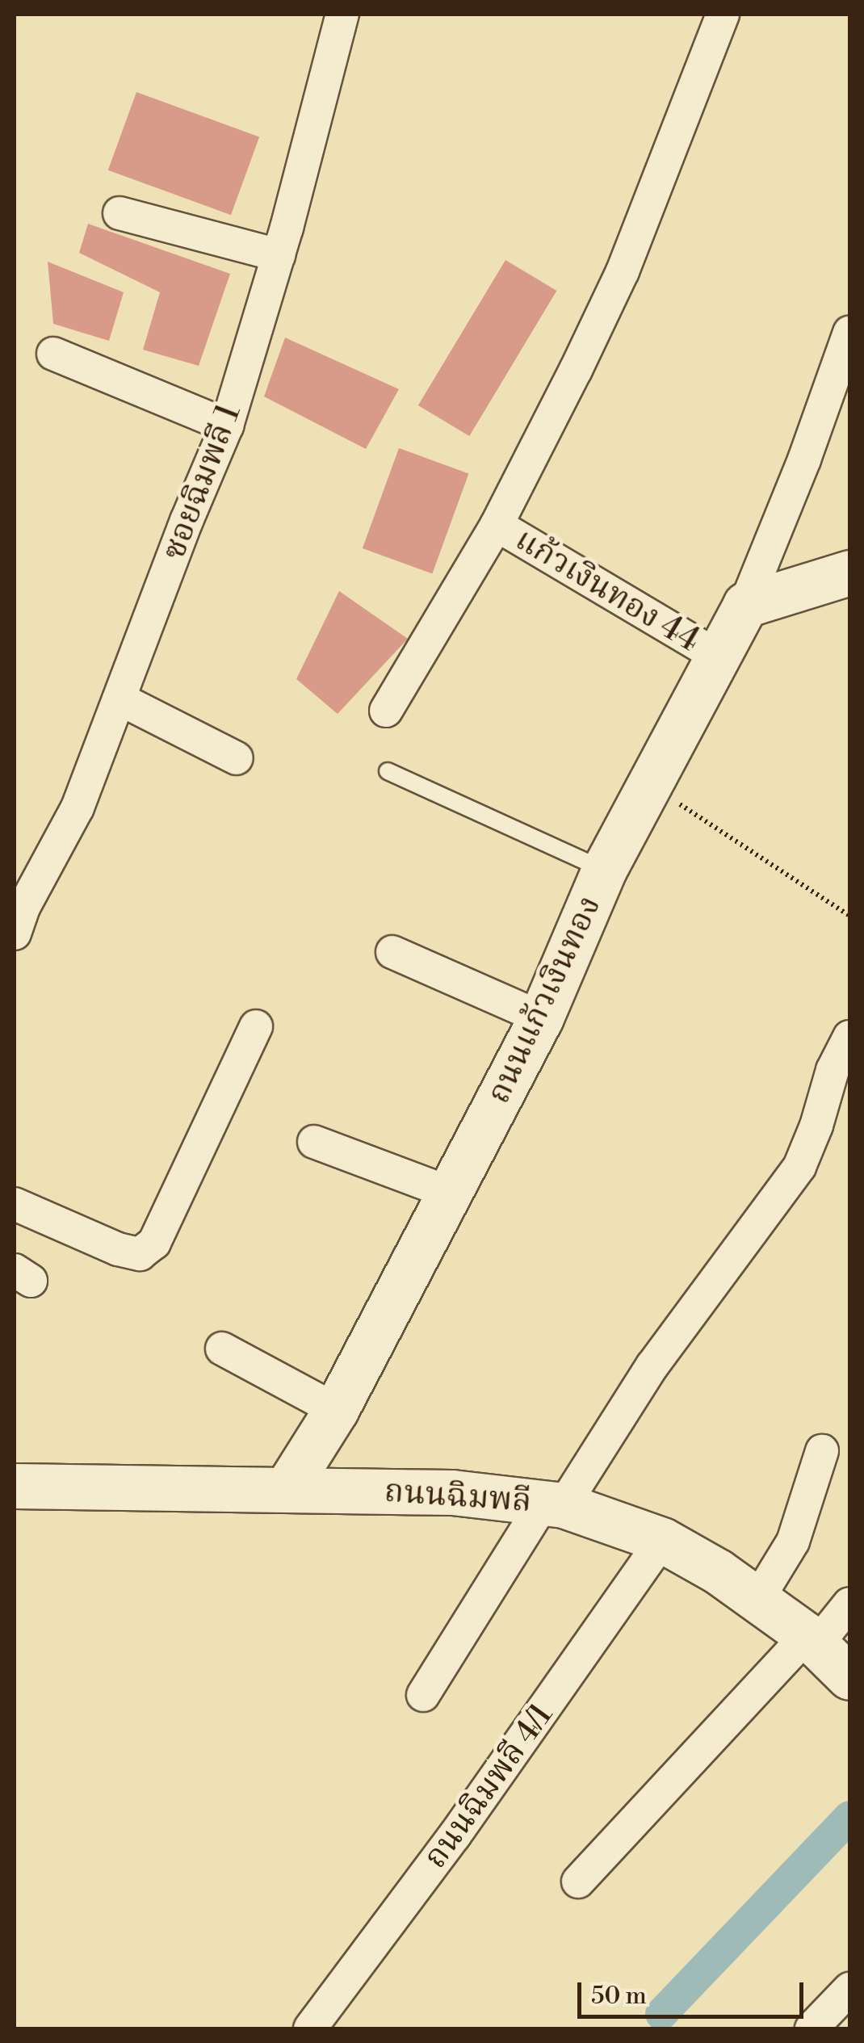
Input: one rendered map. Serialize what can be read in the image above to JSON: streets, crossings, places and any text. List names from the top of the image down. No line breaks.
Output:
{"streets":{"street":["ซอยฉิมพลี 1","แก้วเงินทอง 44","ถนนแก้วเงินทอง","ถนนฉิมพลี","ถนนฉิมพลี 4/1"]},"crossings":[["แก้วเงินทอง 44","ถนนแก้วเงินทอง"],["ถนนแก้วเงินทอง","ถนนฉิมพลี"],["ถนนฉิมพลี","ถนนฉิมพลี 4/1"]],"scale_bar":"50 m"}
